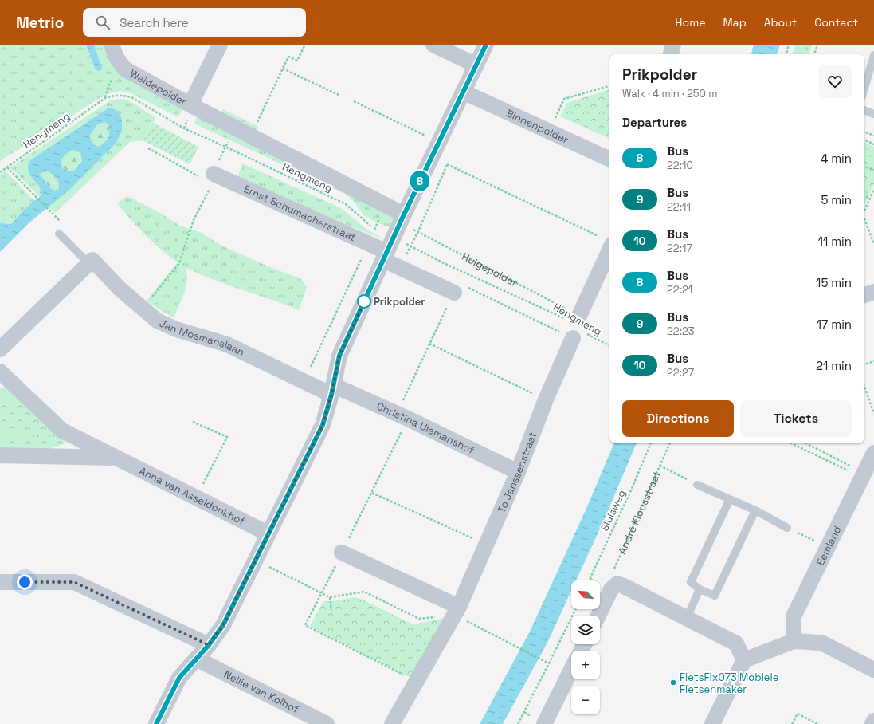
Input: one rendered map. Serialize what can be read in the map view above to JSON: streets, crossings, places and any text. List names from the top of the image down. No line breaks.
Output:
{"streets":{"street":["Weidepolder","Binnenpolder","Ernst Schumacherstraat","Jan Mosmanslaan","Christina Ulemanshof","To Janssenstraat","Anna van Asseldonkhof","Eemland","Nellie van Kolhof"],"path":["Hengmeng","Huigepolder","Sluisweg","André Kloosstraat"]},"crossings":[["Hengmeng","Huigepolder"],["Hengmeng","To Janssenstraat"],["Jan Mosmanslaan","Christina Ulemanshof"],["Christina Ulemanshof","To Janssenstraat"]],"places":["Prikpolder","FietsFix073 Mobiele Fietsenmaker"],"lines":["bus line 8"],"north":"top left","page":{"header":"Metrio","search":"Search here","nav":["Home","Map","About","Contact"],"on_map":"8","heading":[["Prikpolder","Walk · 4 min · 250 m"],"Departures"],"list":[{"mark":"8","name":"Bus","note":"22:10","value":"4 min"},{"mark":"9","name":"Bus","note":"22:11","value":"5 min"},{"mark":"10","name":"Bus","note":"22:17","value":"11 min"},{"mark":"8","name":"Bus","note":"22:21","value":"15 min"},{"mark":"9","name":"Bus","note":"22:23","value":"17 min"},{"mark":"10","name":"Bus","note":"22:27","value":"21 min"}],"buttons":["Directions","Tickets"],"map_buttons":["+","−"]}}
